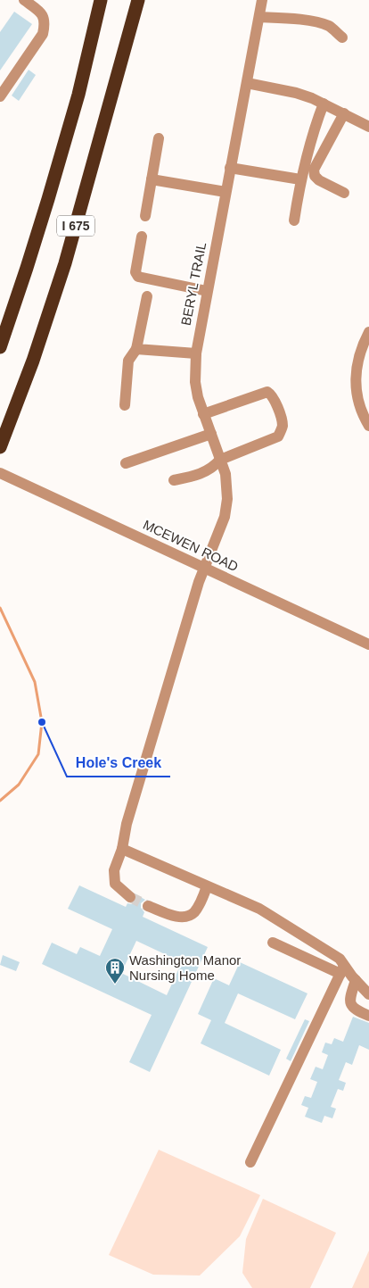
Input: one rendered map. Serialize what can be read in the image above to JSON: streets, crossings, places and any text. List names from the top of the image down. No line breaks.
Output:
{"streets":{"highway":["I 675"],"street":["BERYL TRAIL","MCEWEN ROAD"]},"crossings":[["BERYL TRAIL","MCEWEN ROAD"]],"places":{"other":["Hole's Creek"],"building":["Washington Manor Nursing Home"]}}
